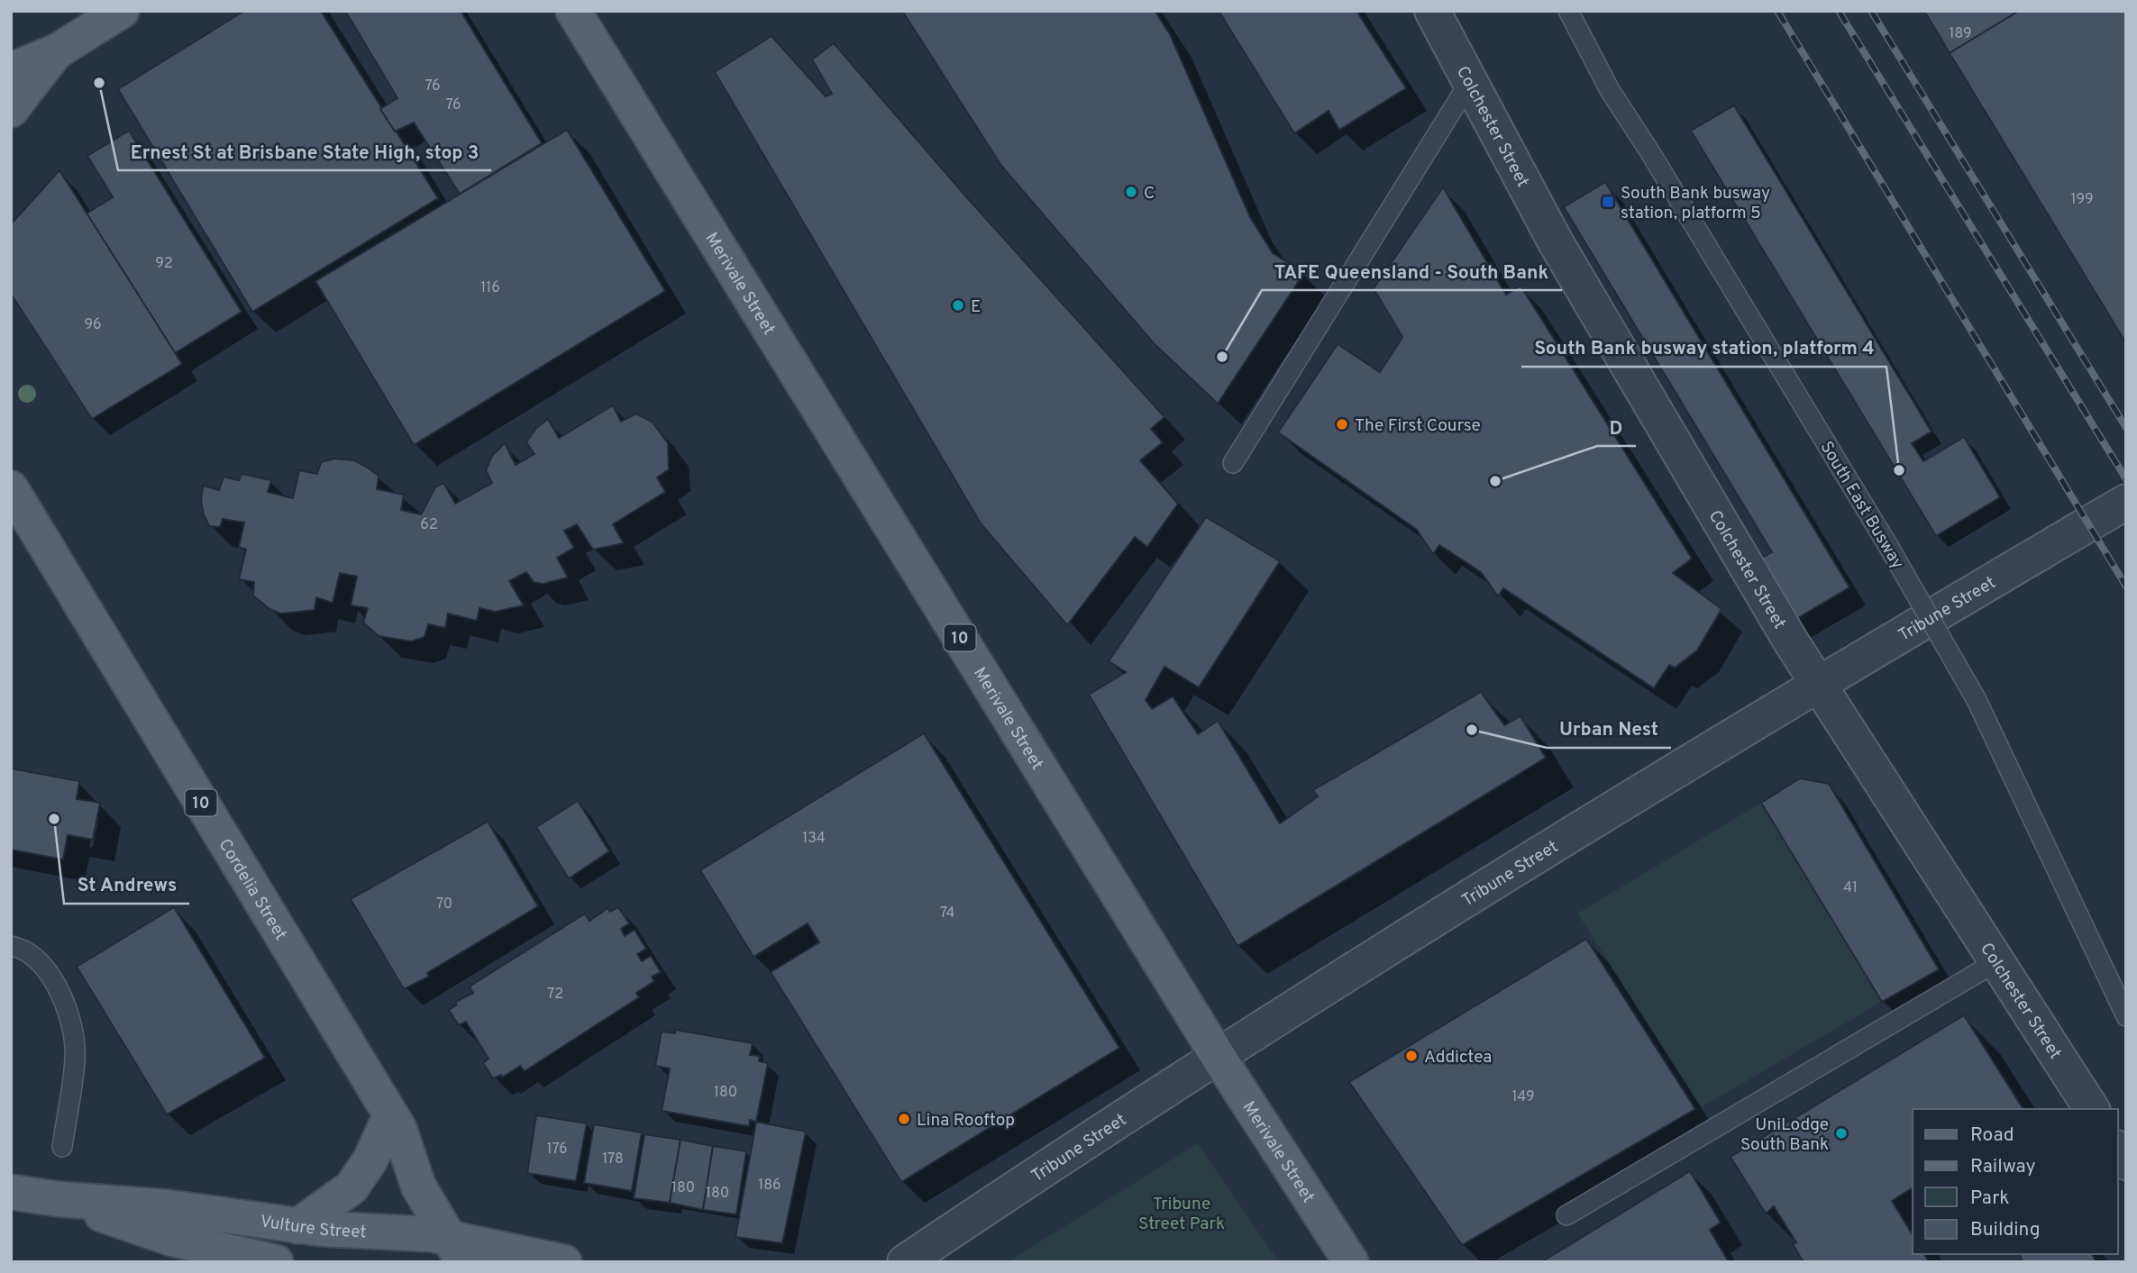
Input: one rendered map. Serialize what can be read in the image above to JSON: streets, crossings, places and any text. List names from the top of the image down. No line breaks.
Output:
{"streets":{"main road":["Merivale Street","10","Cordelia Street","Vulture Street"],"street":["Colchester Street","Tribune Street"],"lane":["South East Busway"]},"crossings":[["Colchester Street","Tribune Street"],["Merivale Street","Tribune Street"],["Cordelia Street","Vulture Street"]],"parks":["Tribune Street Park"],"places":{"other":["Ernest St at Brisbane State High, stop 3","C","E","TAFE Queensland - South Bank","The First Course","South Bank busway station, platform 4","D","Urban Nest","St Andrews","Addictea","Lina Rooftop","UniLodge South Bank"],"transit":["South Bank busway station, platform 5"]},"house_numbers":["189","76","76","199","92","116","96","62","134","41","70","74","72","180","149","176","178","186","180","180"],"legend":["Road","Railway","Park","Building"]}
